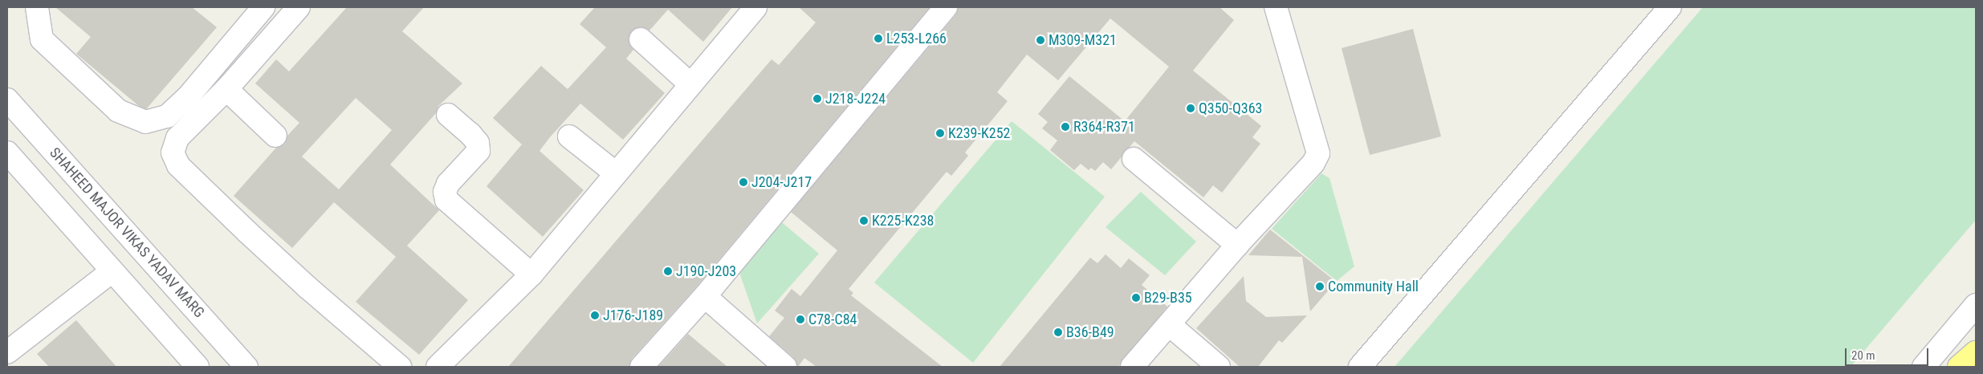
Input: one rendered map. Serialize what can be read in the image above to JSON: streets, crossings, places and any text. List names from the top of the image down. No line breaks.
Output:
{"streets":{"street":["SHAHEED MAJOR VIKAS YADAV MARG"]},"places":["L253-L266","M309-M321","J218-J224","Q350-Q363","R364-R371","K239-K252","J204-J217","K225-K238","J190-J203","Community Hall","B29-B35","J176-J189","C78-C84","B36-B49"],"scale_bar":"20 m"}
